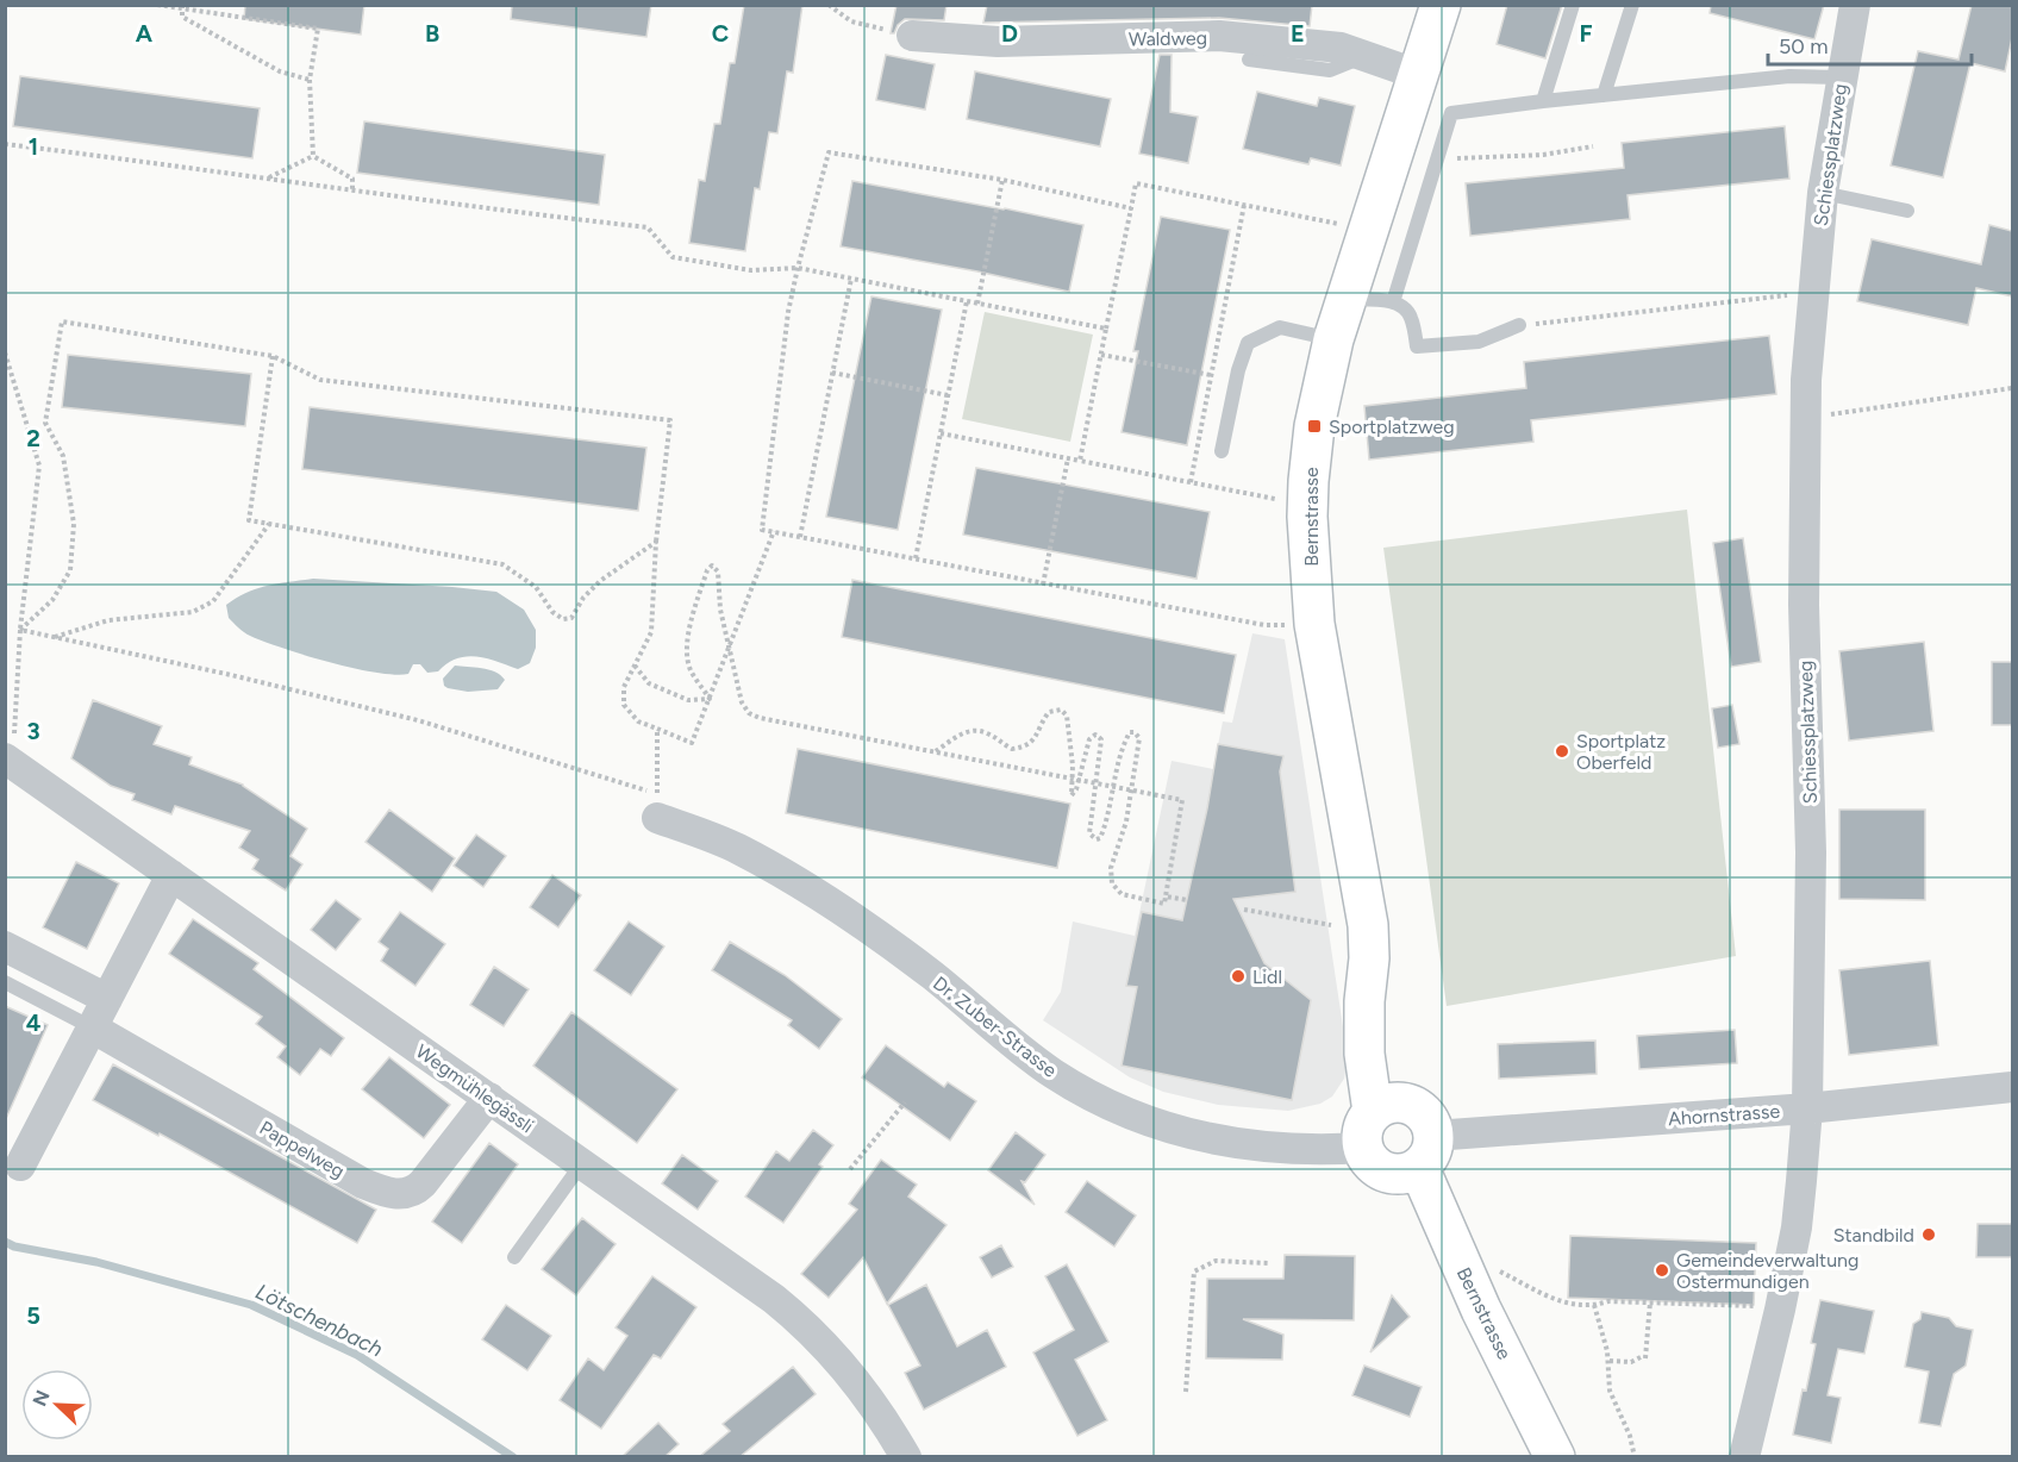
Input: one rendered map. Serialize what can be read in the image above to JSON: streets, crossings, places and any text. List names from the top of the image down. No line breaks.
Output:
{"streets":{"main road":["Bernstrasse"],"street":["Waldweg","Schiessplatzweg","Dr. Zuber-Strasse","Wegmühlegässli","Ahornstrasse","Pappelweg"]},"crossings":[["Waldweg","Bernstrasse"],["Schiessplatzweg","Ahornstrasse"],["Bernstrasse","Dr. Zuber-Strasse"],["Bernstrasse","Ahornstrasse"],["Wegmühlegässli","Pappelweg"]],"water":["Lötschenbach"],"places":{"transit":["Sportplatzweg"],"other":["Sportplatz Oberfeld","Lidl","Standbild","Gemeindeverwaltung Ostermundigen"]},"scale_bar":"50 m","north":"top left","grid":{"columns":["A","B","C","D","E","F"],"rows":["1","2","3","4","5"]}}
